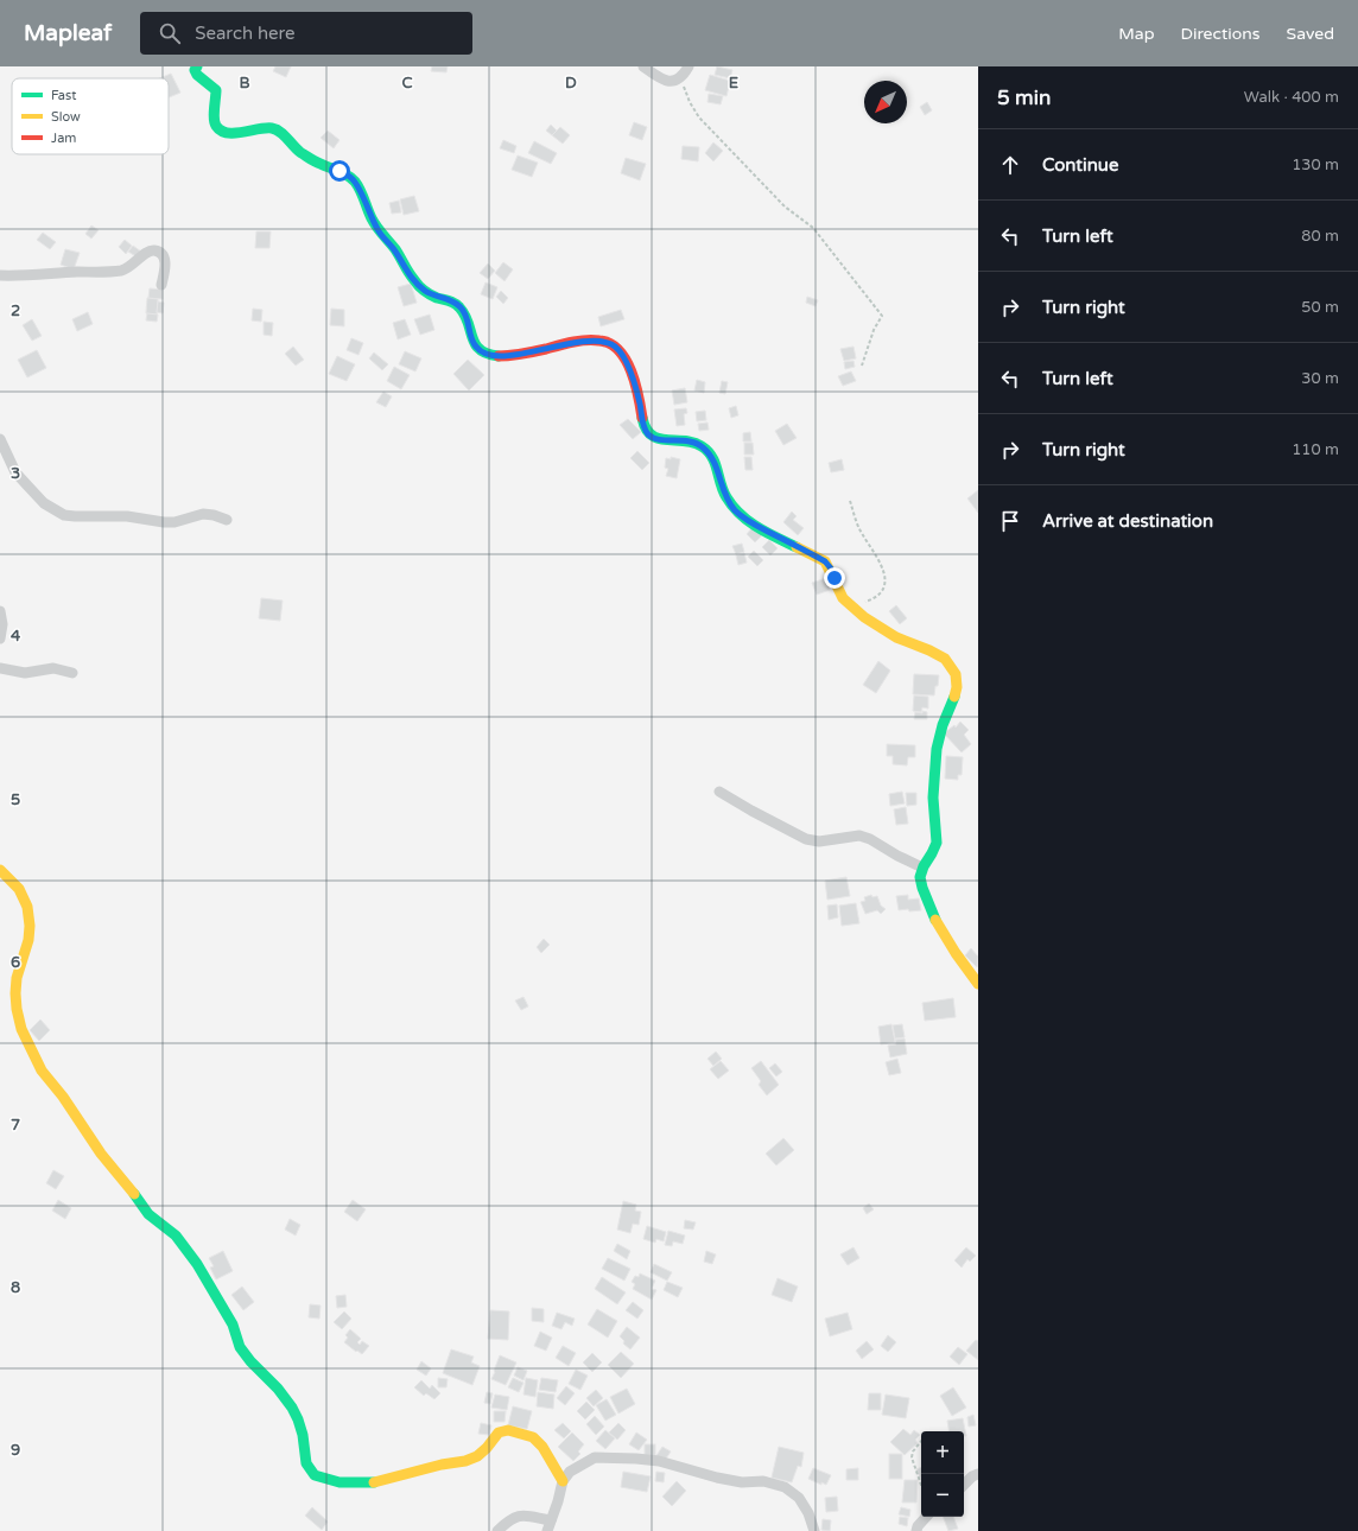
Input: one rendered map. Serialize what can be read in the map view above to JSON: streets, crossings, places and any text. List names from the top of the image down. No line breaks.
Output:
{"legend":["Fast","Slow","Jam"],"north":"bottom left","page":{"header":"Mapleaf","search":"Search here","nav":["Map","Directions","Saved"],"heading":["5 min","Walk · 400 m"],"list":[["Continue","130 m"],["Turn left","80 m"],["Turn right","50 m"],["Turn left","30 m"],["Turn right","110 m"],"Arrive at destination"],"map_buttons":["+","−"]},"grid":{"columns":["B","C","D","E"],"rows":["2","3","4","5","6","7","8","9"]}}
